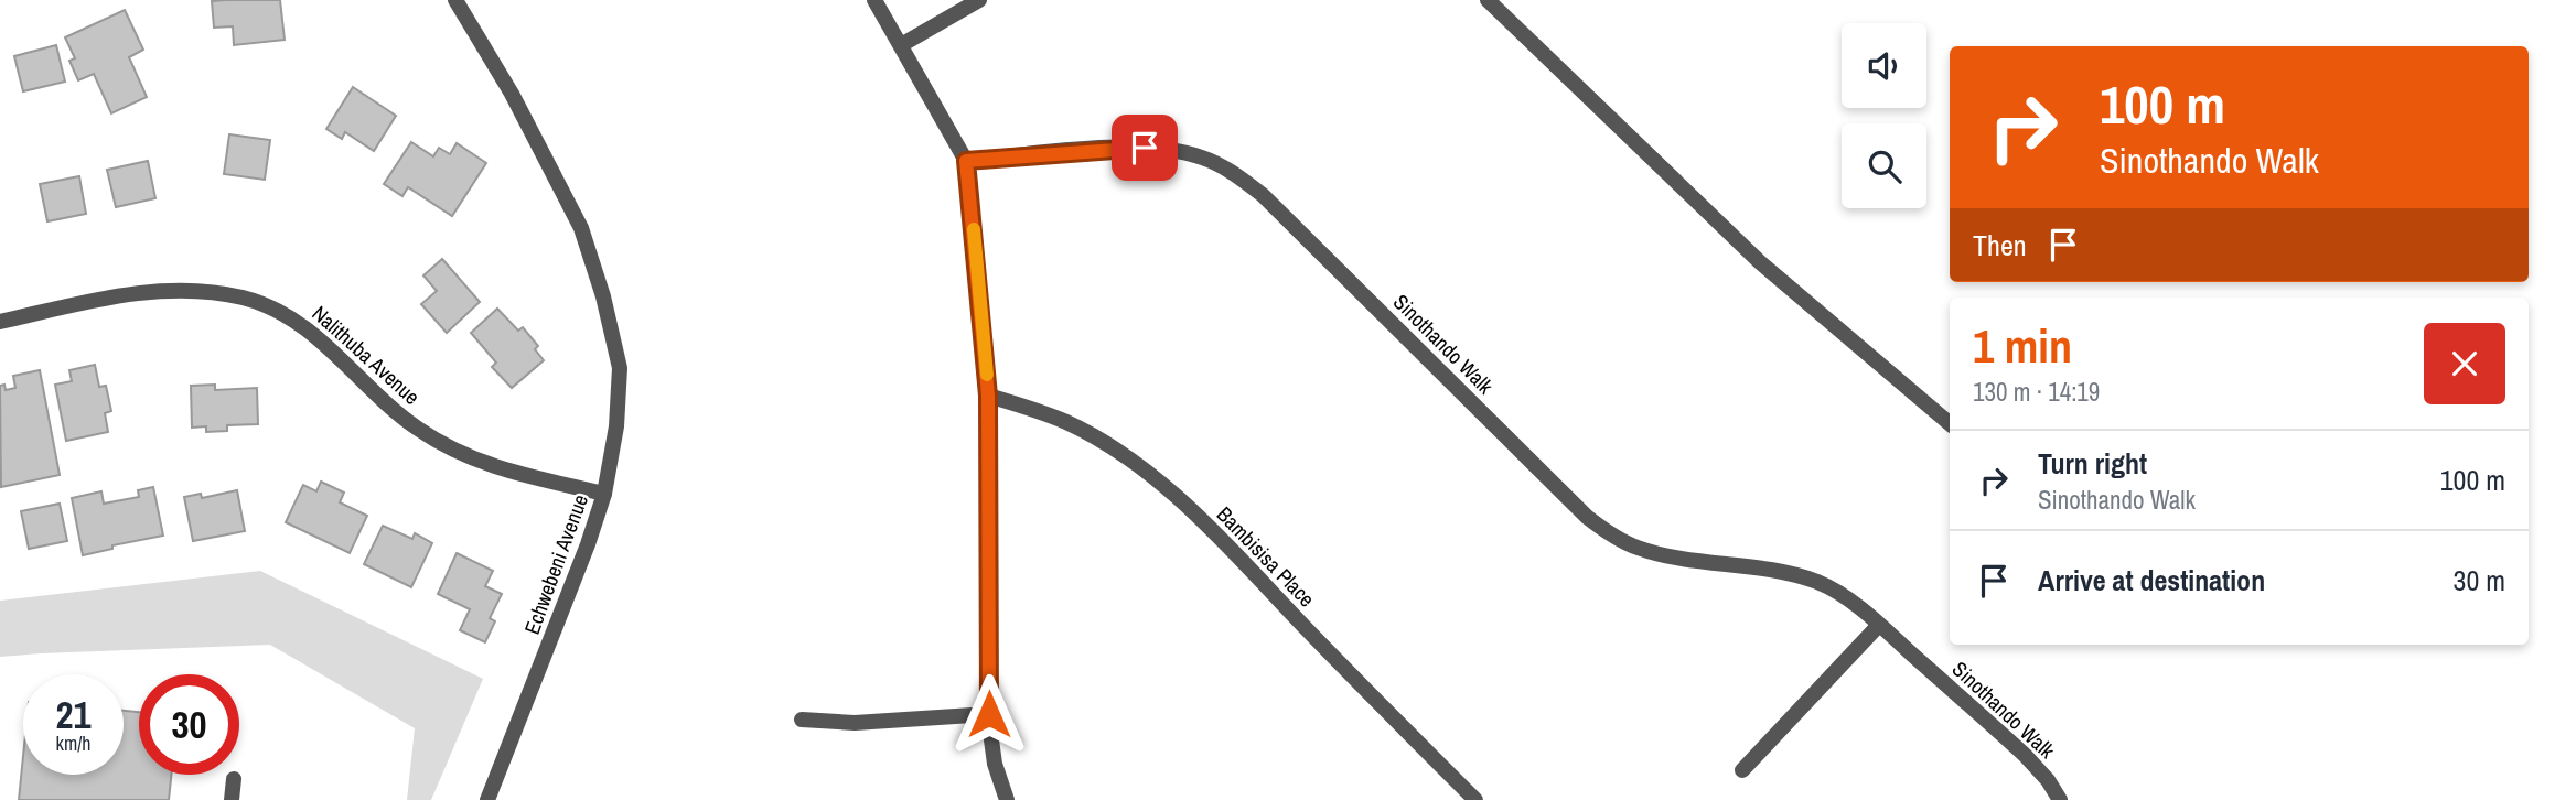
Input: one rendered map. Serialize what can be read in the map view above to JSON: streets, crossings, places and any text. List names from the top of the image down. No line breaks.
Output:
{"streets":{"street":["Sinothando Walk","Nalithuba Avenue","Bambisisa Place","Echwebeni Avenue"]},"crossings":[["Nalithuba Avenue","Echwebeni Avenue"]],"page":{"turn":["100 m","Sinothando Walk"],"then":"Then","heading":["1 min","130 m · 14:19"],"list":[{"name":"Turn right","note":"Sinothando Walk","value":"100 m"},{"name":"Arrive at destination","value":"30 m"}],"speed":"21 km/h","limit":"30"}}
